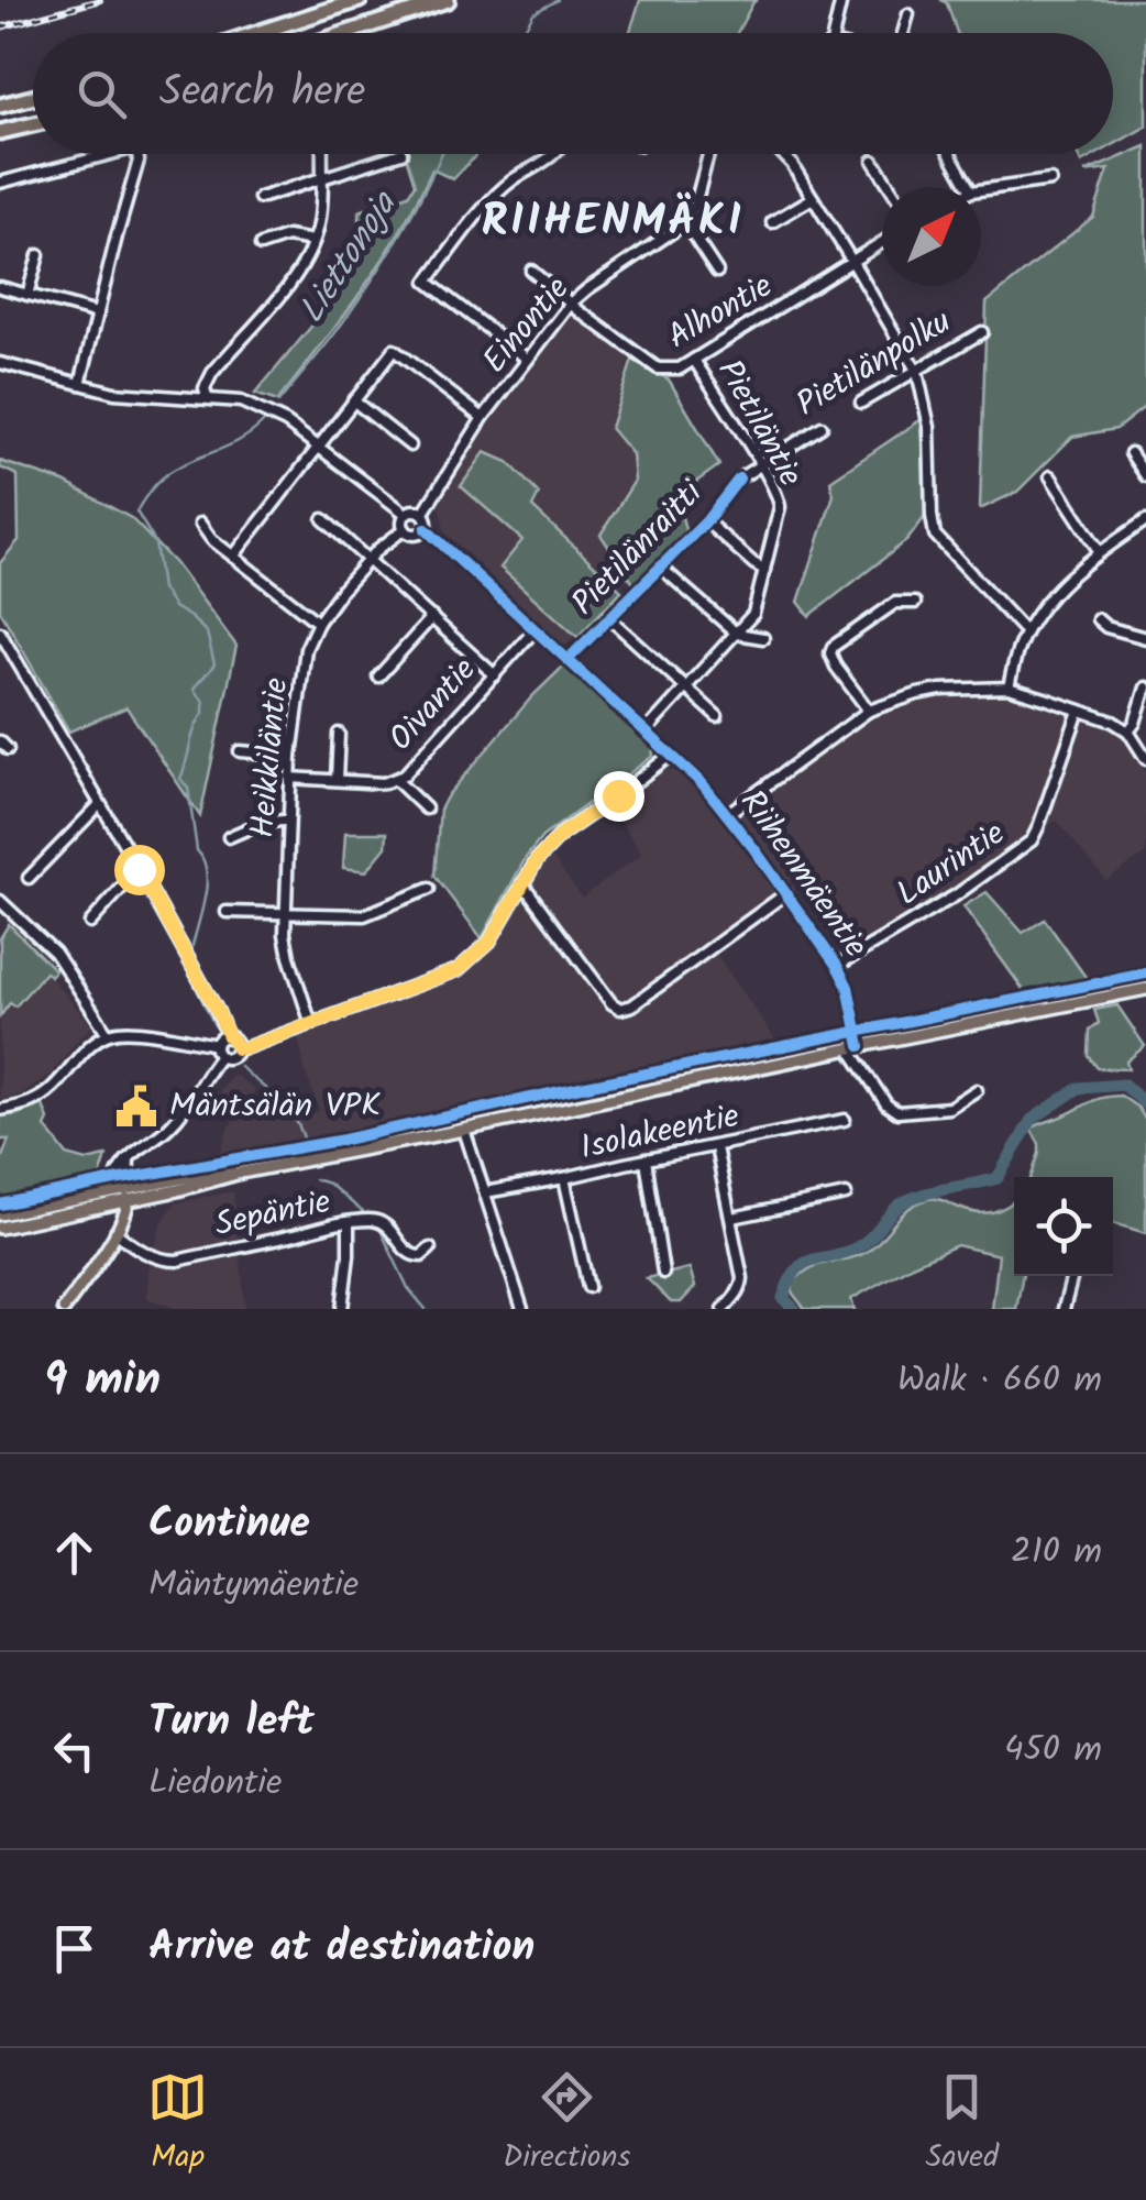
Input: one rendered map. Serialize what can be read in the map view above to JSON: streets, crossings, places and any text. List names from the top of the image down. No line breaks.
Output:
{"streets":{"street":["Alhontie","Einontie","Pietilänpolku","Pietiläntie","Oivantie","Heikkiläntie","Laurintie","Riihenmäentie","Isolakeentie","Sepäntie"],"cycle path":["Pietilänraitti"]},"crossings":[["Alhontie","Einontie"],["Alhontie","Pietiläntie"],["Einontie","Heikkiläntie"],["Einontie","Riihenmäentie"],["Pietilänpolku","Pietiläntie"],["Pietiläntie","Riihenmäentie"],["Oivantie","Heikkiläntie"],["Oivantie","Riihenmäentie"],["Heikkiläntie","Riihenmäentie"],["Laurintie","Riihenmäentie"]],"districts":["RIIHENMÄKI"],"water":["Liettonoja"],"places":{"public building":["Mäntsälän VPK"]},"north":"top right","page":{"search":"Search here","heading":["9 min","Walk · 660 m"],"list":[["Continue","Mäntymäentie","210 m"],["Turn left","Liedontie","450 m"],"Arrive at destination"],"nav":["Map","Directions","Saved"]}}
